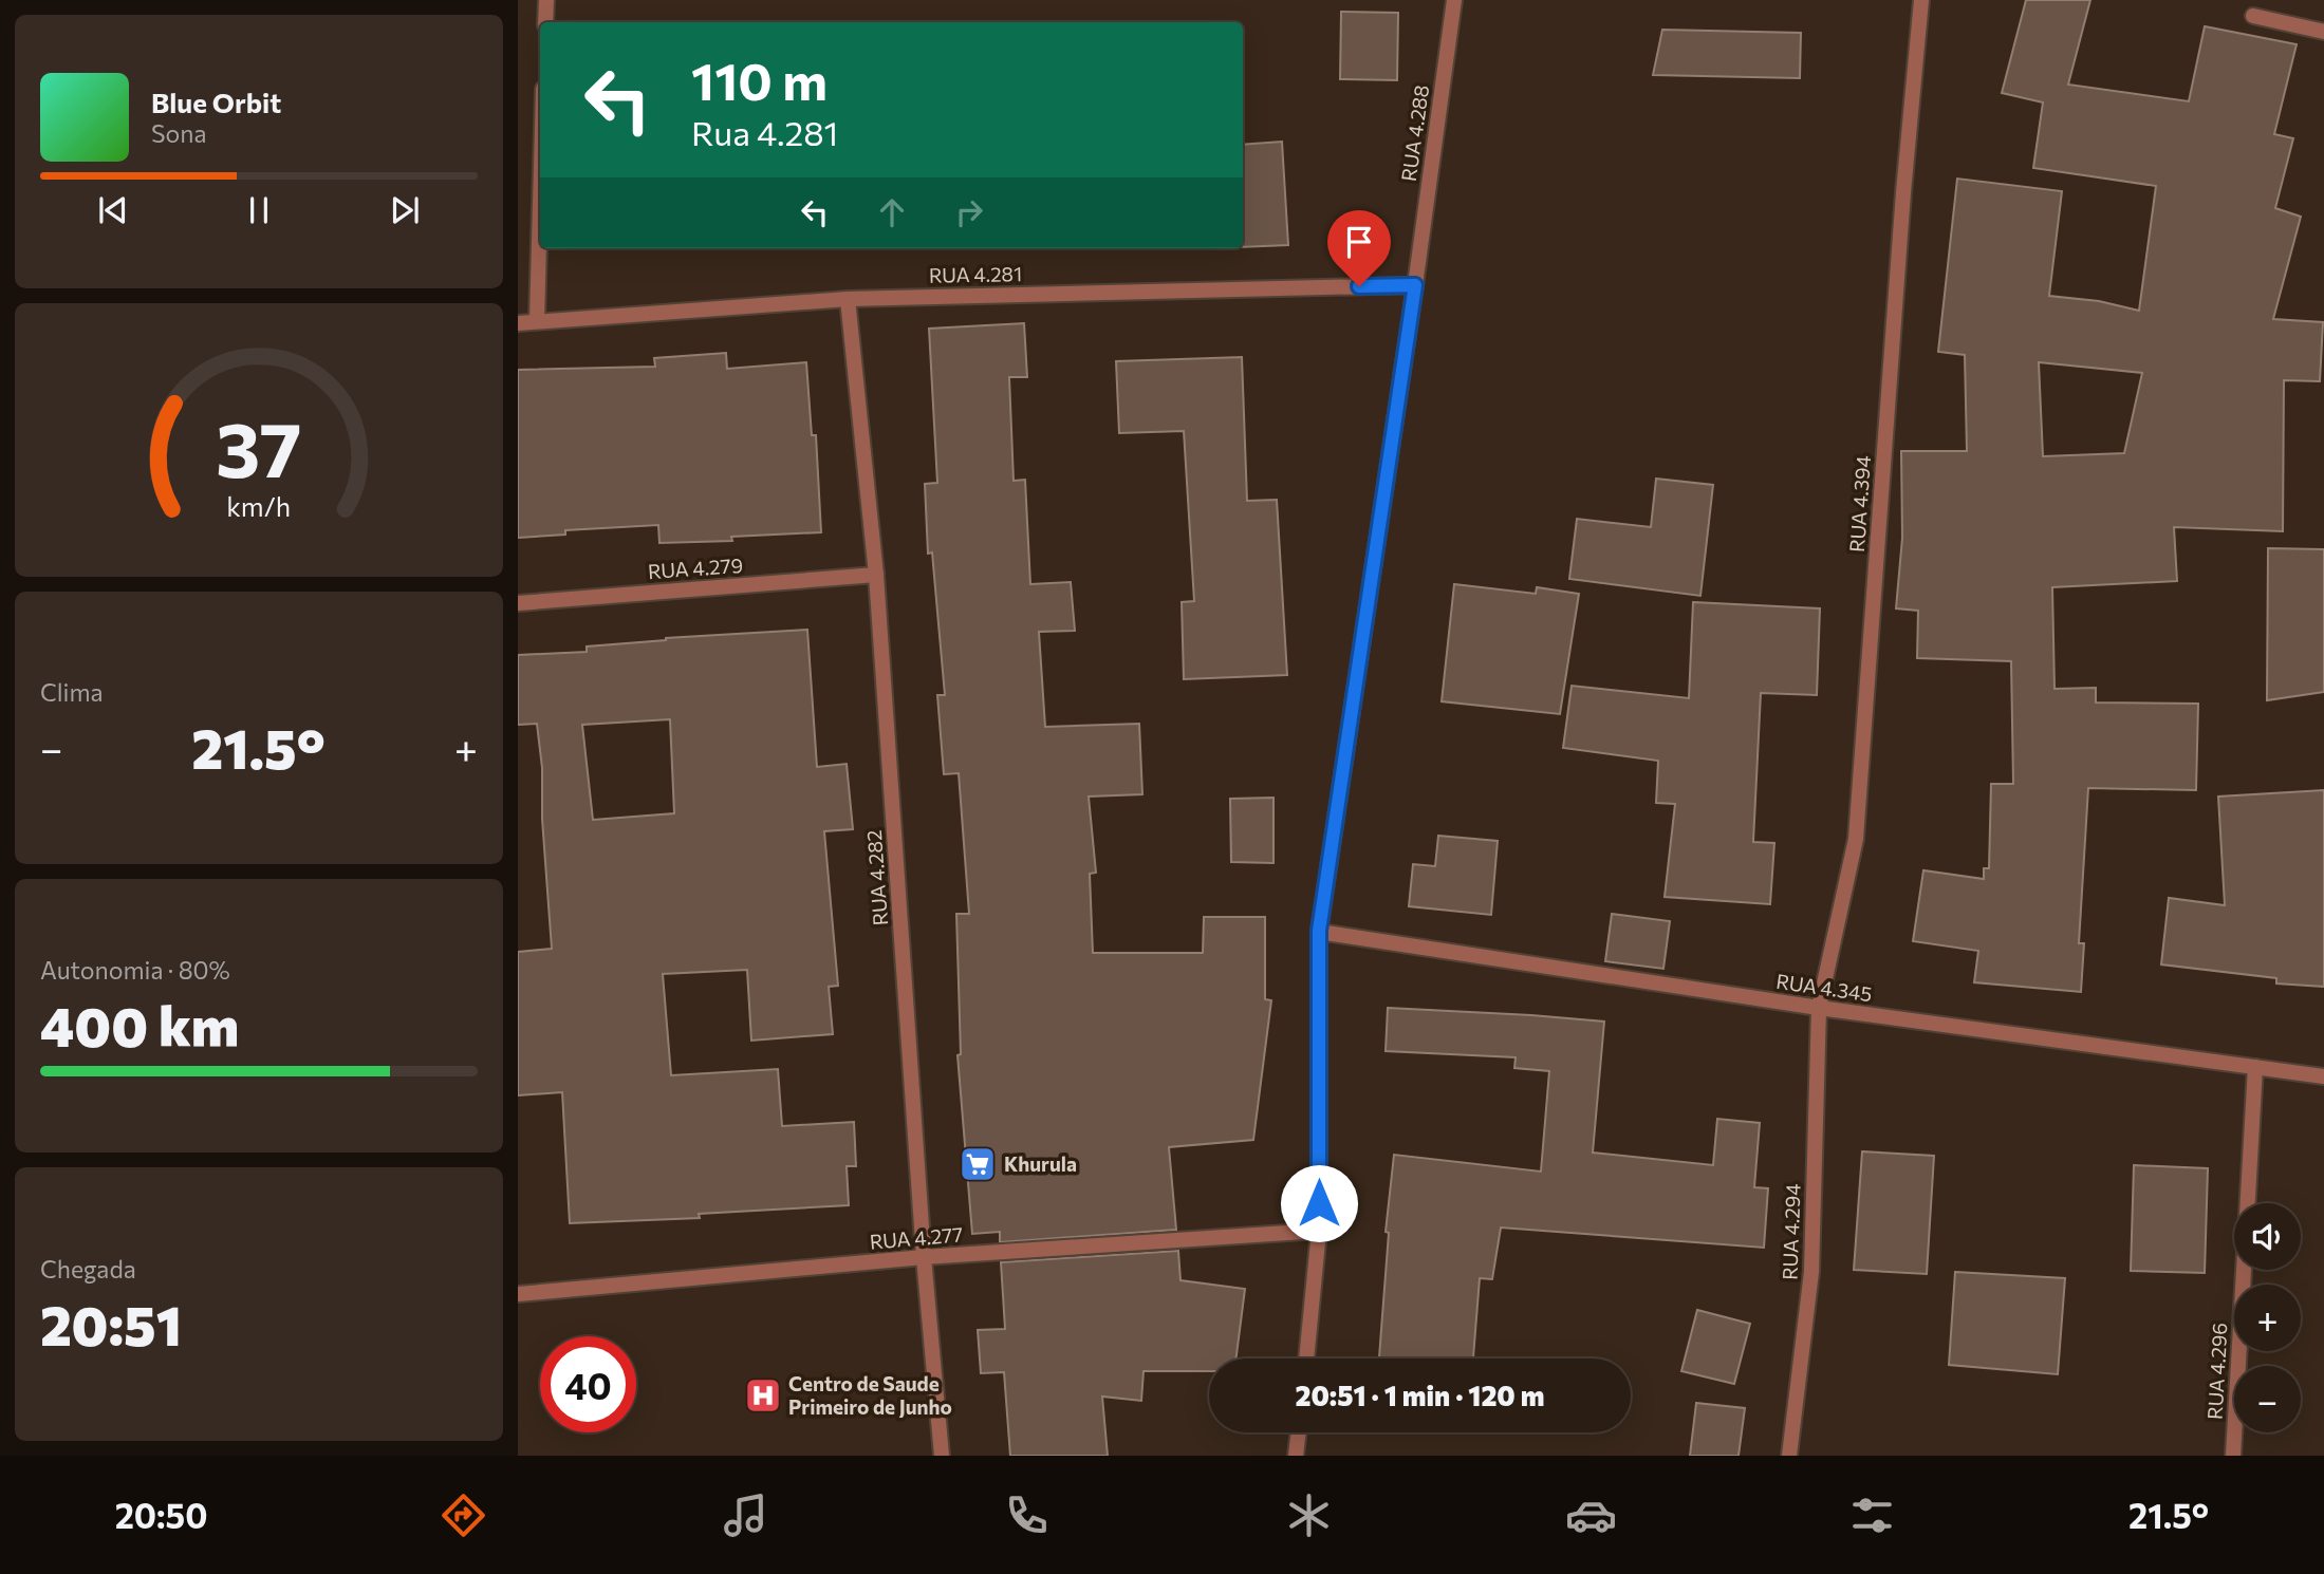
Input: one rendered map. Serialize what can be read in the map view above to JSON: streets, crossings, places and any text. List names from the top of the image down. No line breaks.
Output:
{"streets":{"street":["RUA 4.288","RUA 4.281","RUA 4.394","RUA 4.279","RUA 4.282","RUA 4.345","RUA 4.294","RUA 4.277","RUA 4.296"]},"crossings":[["RUA 4.288","RUA 4.281"],["RUA 4.288","RUA 4.345"],["RUA 4.288","RUA 4.277"],["RUA 4.281","RUA 4.282"],["RUA 4.394","RUA 4.345"],["RUA 4.394","RUA 4.294"],["RUA 4.279","RUA 4.282"],["RUA 4.282","RUA 4.277"],["RUA 4.345","RUA 4.294"],["RUA 4.345","RUA 4.296"]],"places":{"supermarket":["Khurula"],"hospital":["Centro de Saude Primeiro de Junho"]},"page":{"turn":["110 m","Rua 4.281"],"song":["Blue Orbit","Sona"],"tile":["Clima",["Autonomia · 80%","400 km"],["Chegada","20:51"]],"heat":["−","21.5°","+"],"map_buttons":["+","−"],"limit":"40","trip":"20:51 · 1 min · 120 m","tabs":["20:50","21.5°"],"gauge":["37","km/h"]}}
